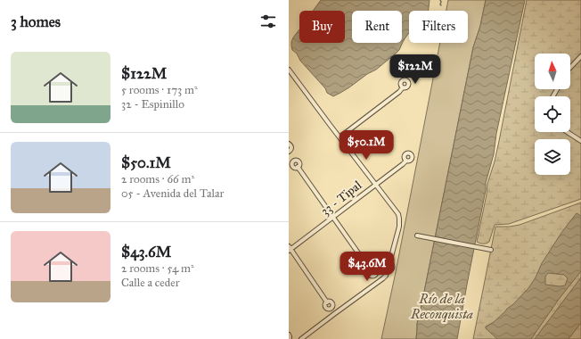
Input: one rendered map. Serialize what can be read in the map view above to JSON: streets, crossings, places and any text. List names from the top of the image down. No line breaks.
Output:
{"streets":{"street":["33 - Tipal"]},"water":["Río de la Reconquista"],"north":"top","page":{"heading":"3 homes","chip":["Buy","Rent","Filters"],"list":[{"name":"$122M","note":"5 rooms · 173 m² · 32 - Espinillo"},{"name":"$50.1M","note":"2 rooms · 66 m² · 05 - Avenida del Talar"},{"name":"$43.6M","note":"2 rooms · 54 m² · Calle a ceder"}],"price":["$122M","$50.1M","$43.6M"]}}
